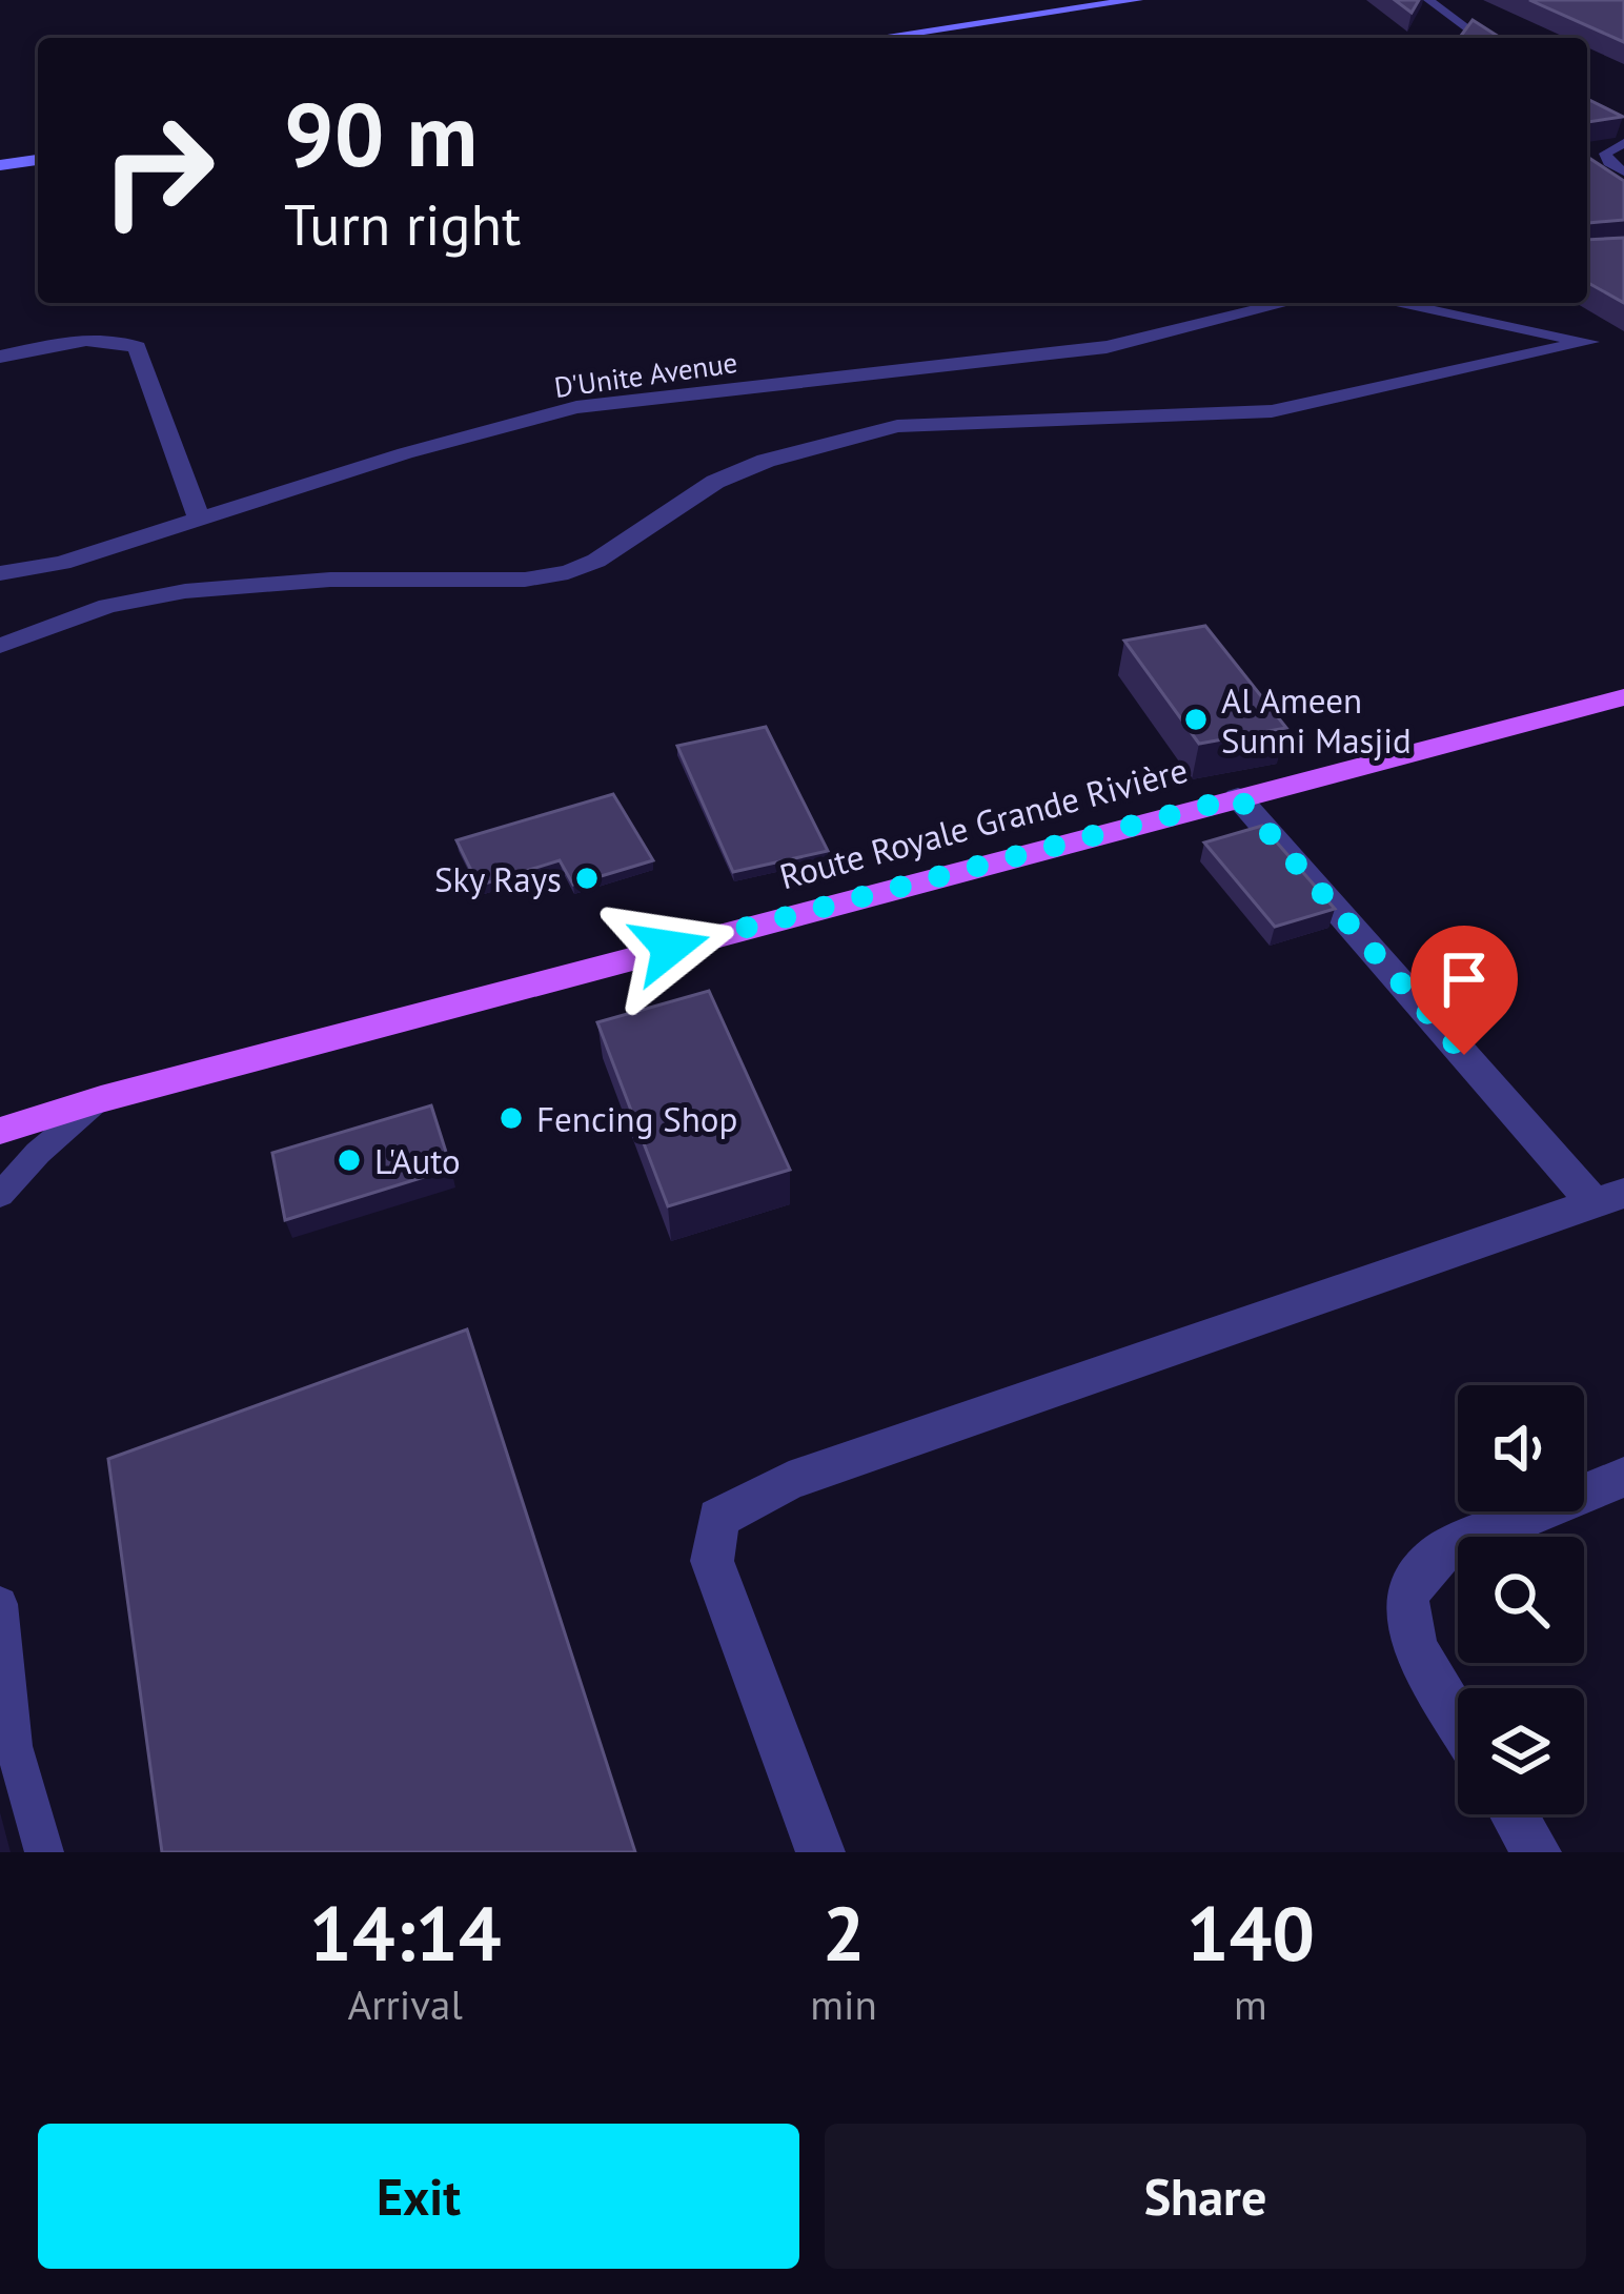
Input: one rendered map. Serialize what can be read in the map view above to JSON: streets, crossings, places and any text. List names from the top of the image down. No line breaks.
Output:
{"streets":{"main road":["Route Royale Grande Rivière"],"street":["D'Unite Avenue"]},"places":["Al Ameen Sunni Masjid","Sky Rays","Fencing Shop","L'Auto"],"page":{"turn":["90 m","Turn right"],"eta":["14:14","Arrival","2","min","140","m"],"buttons":["Exit","Share"]}}
